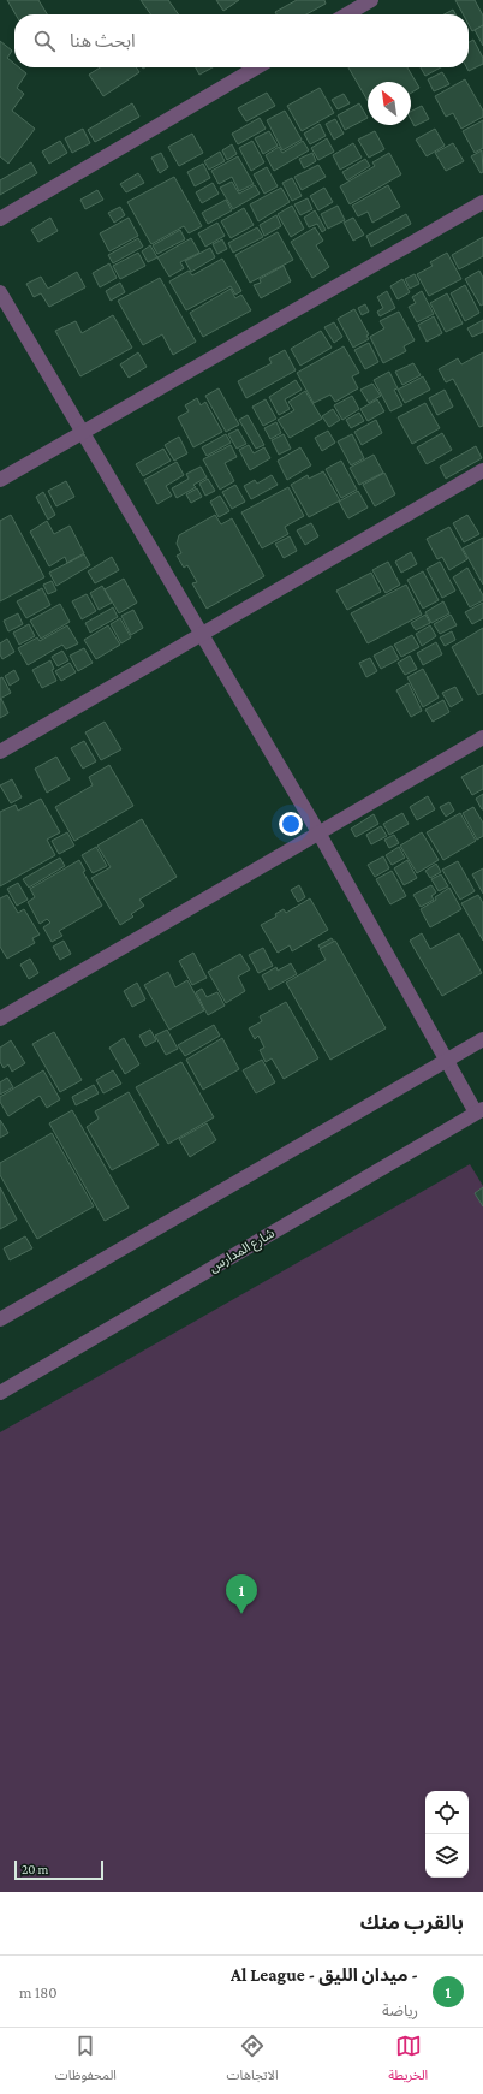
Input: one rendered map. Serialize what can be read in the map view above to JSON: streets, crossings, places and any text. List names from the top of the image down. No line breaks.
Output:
{"streets":{"street":["شارع المدارس"]},"scale_bar":"20 m","north":"top left","page":{"search":"ابحث هنا","pins":"1","scale":"20 m","heading":"بالقرب منك","list":[{"mark":"1","name":"- ميدان الليق - Al League","note":"رياضة","value":"180 m"}],"nav":["الخريطة","الاتجاهات","المحفوظات"]}}
